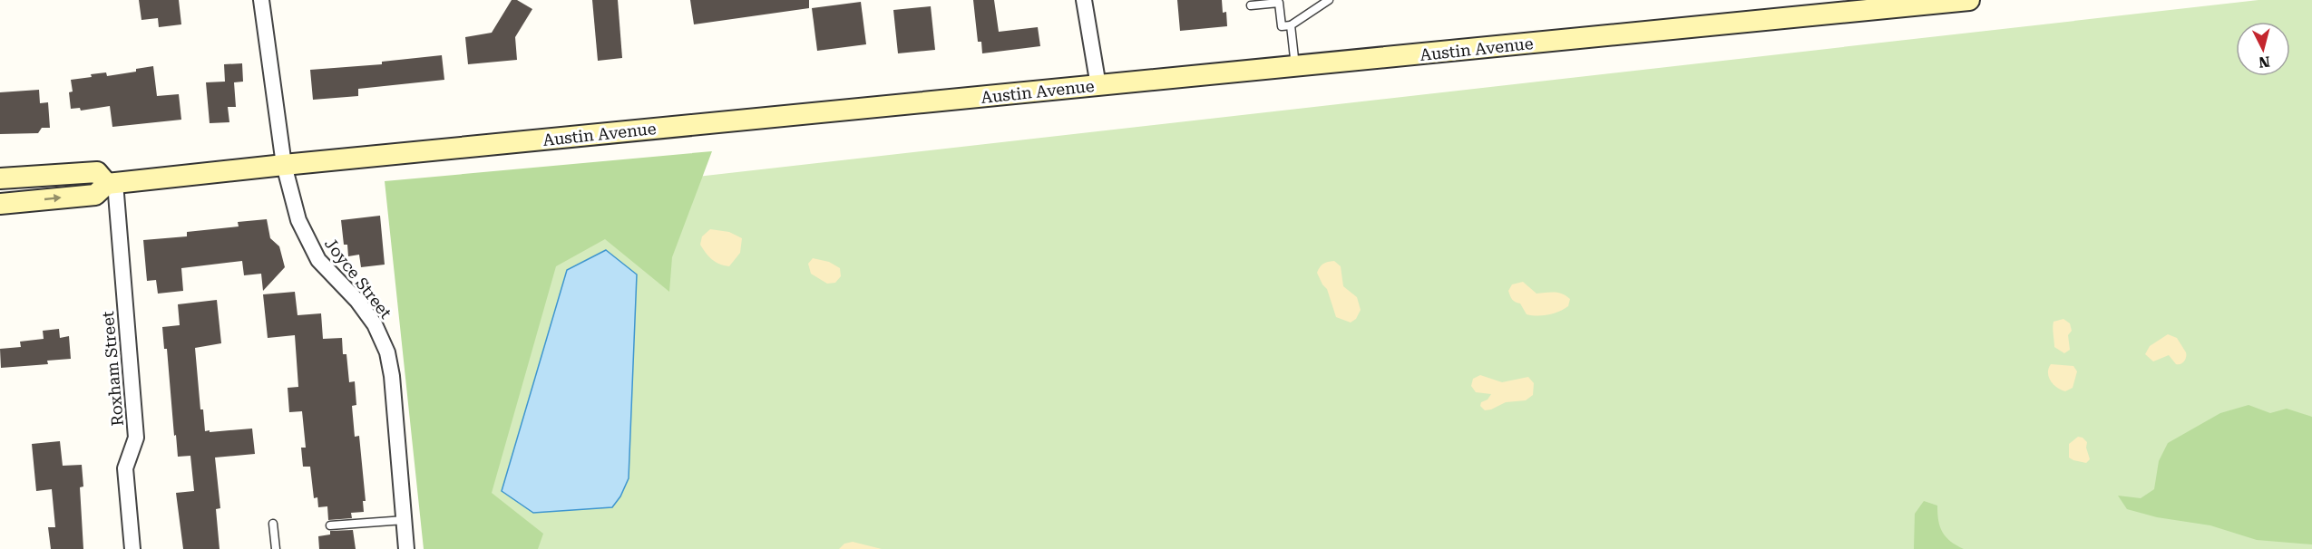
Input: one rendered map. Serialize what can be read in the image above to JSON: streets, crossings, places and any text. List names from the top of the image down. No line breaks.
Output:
{"streets":{"main road":["Austin Avenue"],"street":["Joyce Street","Roxham Street"]},"crossings":[["Austin Avenue","Joyce Street"],["Austin Avenue","Roxham Street"]],"north":"bottom"}
